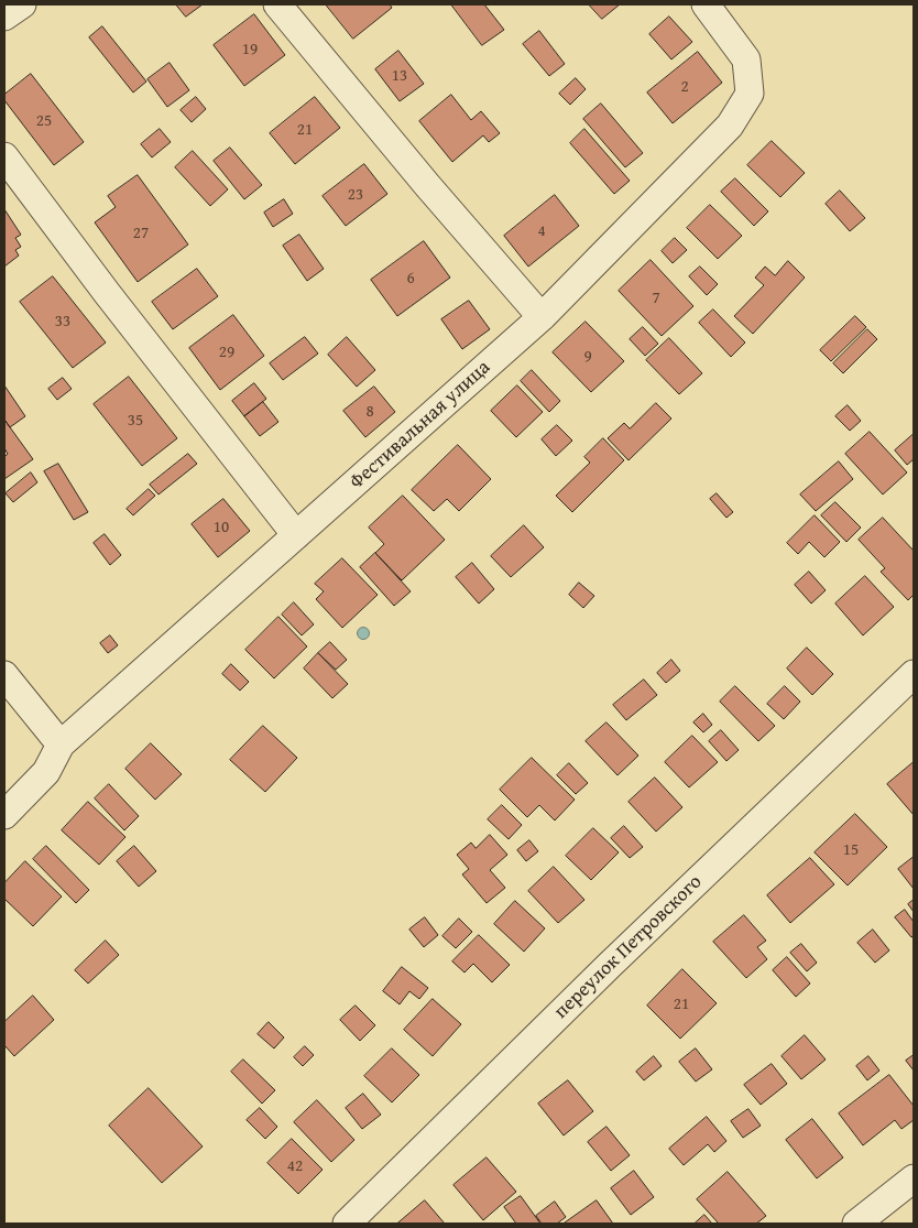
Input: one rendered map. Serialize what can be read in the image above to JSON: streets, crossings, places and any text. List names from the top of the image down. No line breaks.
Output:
{"streets":{"street":["Фестивальная улица","переулок Петровского"]},"house_numbers":["19","13","2","25","21","23","4","27","6","7","33","29","9","8","35","10","15","21","42"]}
